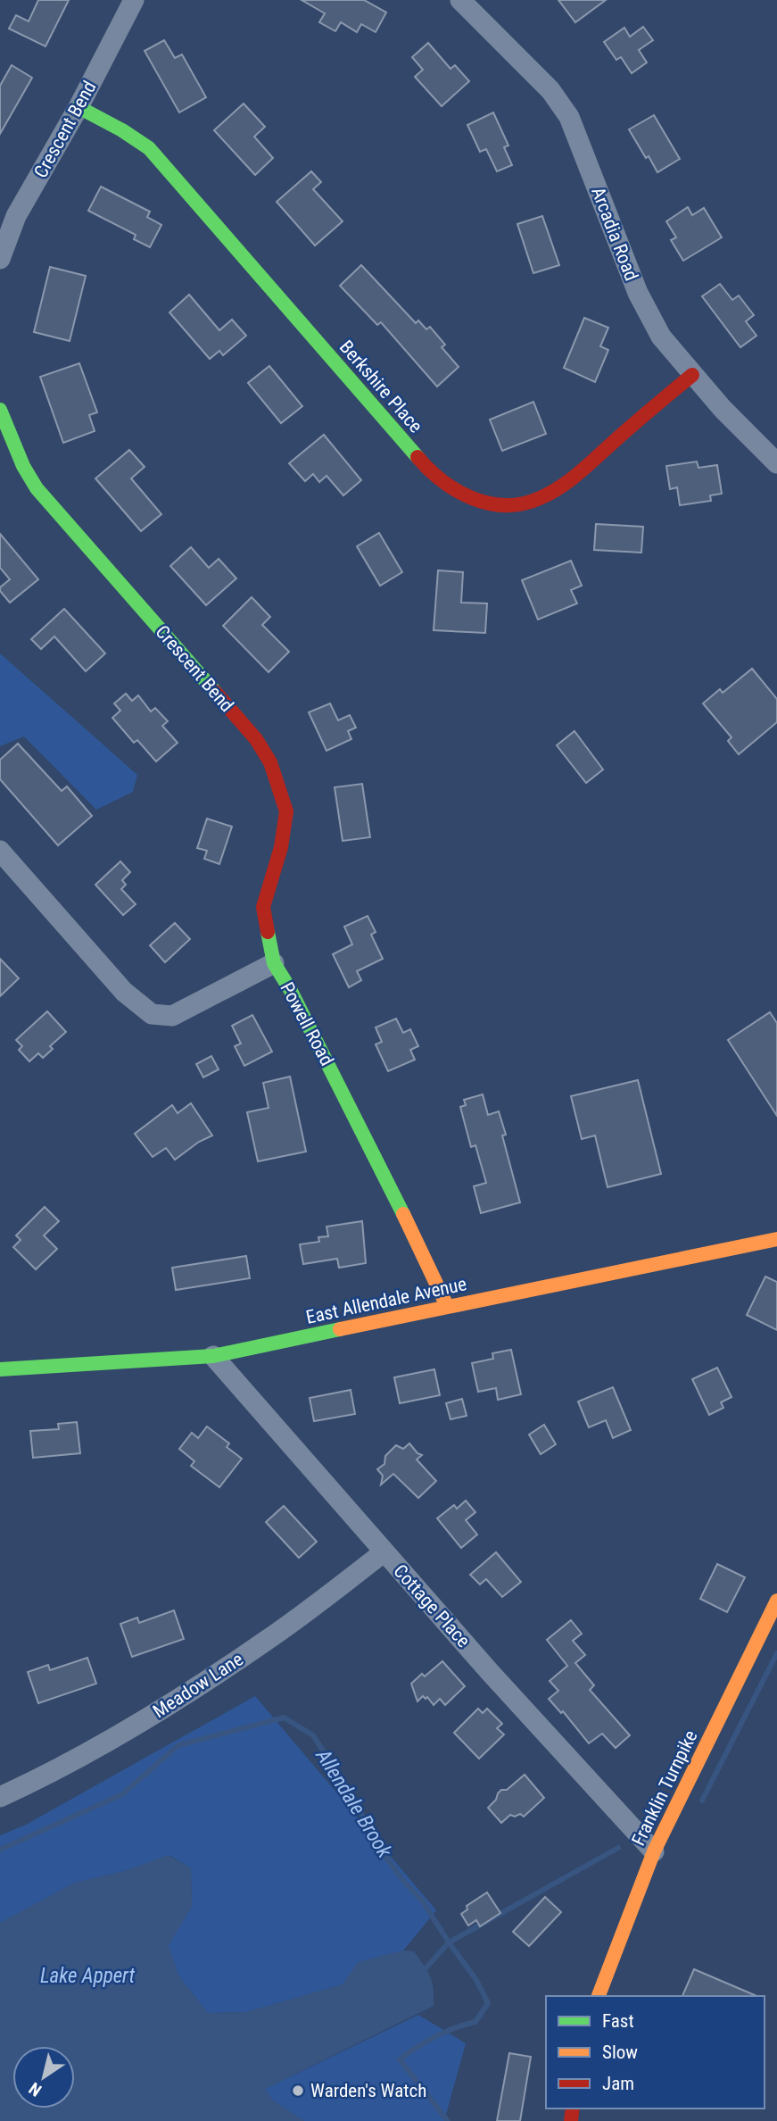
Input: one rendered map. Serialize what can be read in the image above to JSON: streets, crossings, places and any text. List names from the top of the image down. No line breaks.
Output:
{"streets":{"street":["Crescent Bend","Arcadia Road","Berkshire Place","Powell Road","East Allendale Avenue","Cottage Place","Meadow Lane","Franklin Turnpike"]},"crossings":[["Crescent Bend","Berkshire Place"],["Crescent Bend","Powell Road"],["Arcadia Road","Berkshire Place"],["Powell Road","East Allendale Avenue"],["East Allendale Avenue","Cottage Place"],["Cottage Place","Meadow Lane"],["Cottage Place","Franklin Turnpike"]],"water":["Allendale Brook","Lake Appert"],"places":["Warden's Watch"],"legend":["Fast","Slow","Jam"],"north":"bottom left"}
